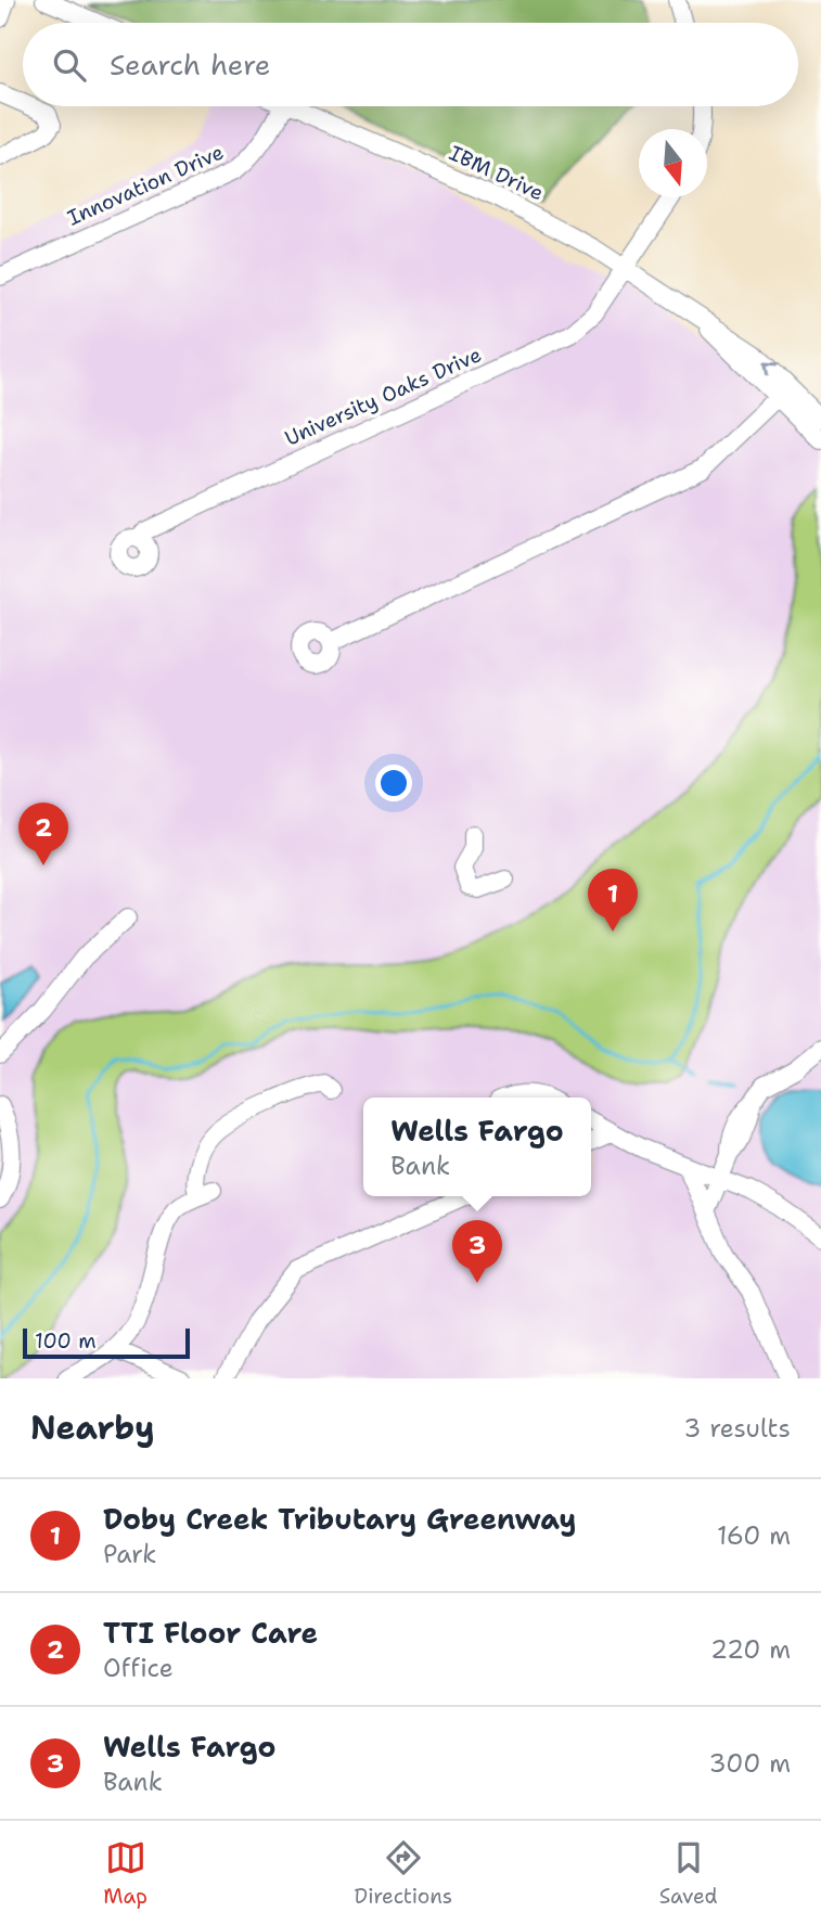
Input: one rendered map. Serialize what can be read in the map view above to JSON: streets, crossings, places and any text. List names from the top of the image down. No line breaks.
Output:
{"streets":{"street":["IBM Drive","Innovation Drive","University Oaks Drive"]},"crossings":[["IBM Drive","University Oaks Drive"]],"scale_bar":"100 m","north":"bottom","page":{"search":"Search here","pins":["2","1","3"],"popup":["Wells Fargo","Bank"],"scale":"100 m","heading":["Nearby","3 results"],"list":[{"mark":"1","name":"Doby Creek Tributary Greenway","note":"Park","value":"160 m"},{"mark":"2","name":"TTI Floor Care","note":"Office","value":"220 m"},{"mark":"3","name":"Wells Fargo","note":"Bank","value":"300 m"}],"nav":["Map","Directions","Saved"]}}
